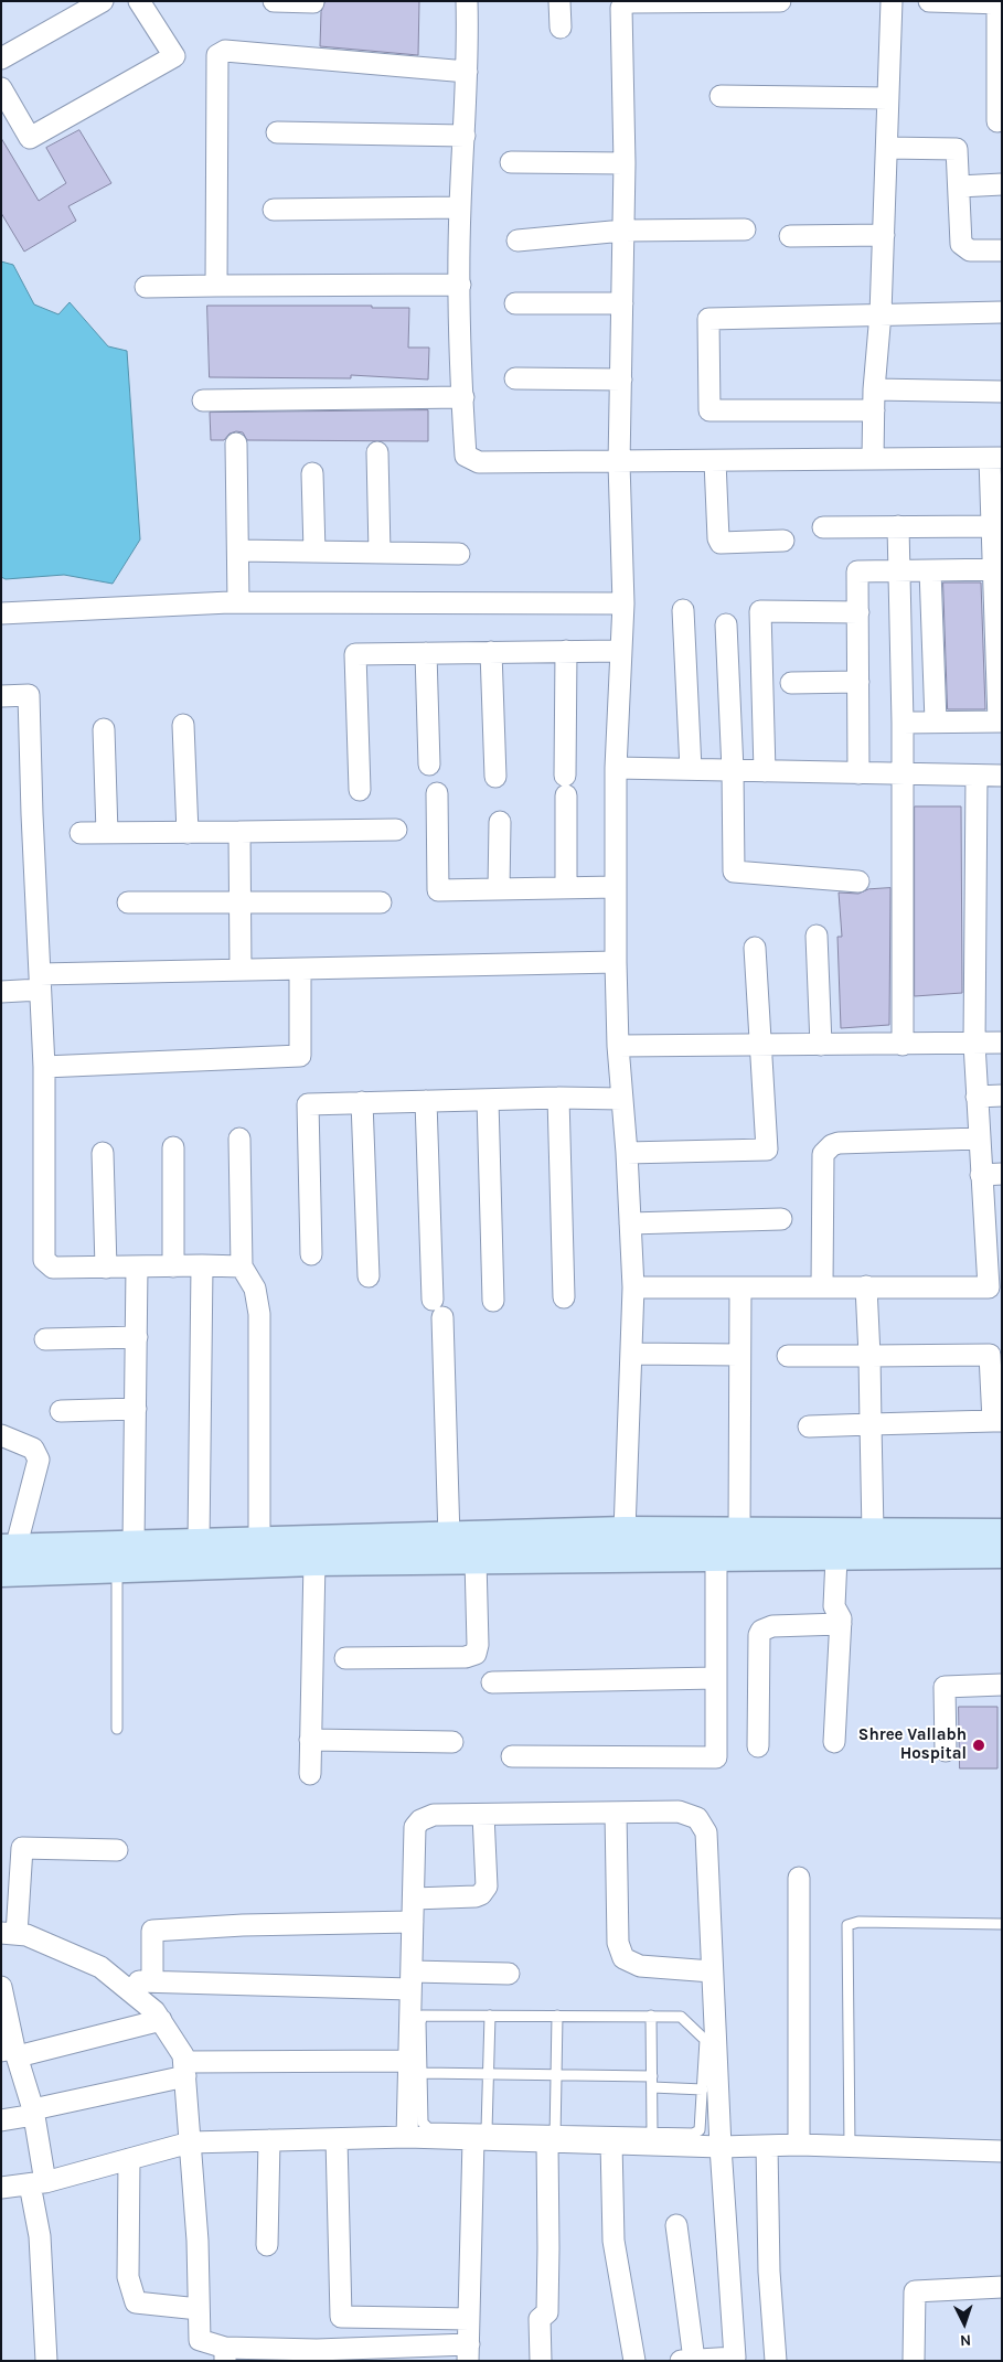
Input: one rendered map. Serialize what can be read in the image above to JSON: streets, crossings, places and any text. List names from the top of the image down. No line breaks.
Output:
{"places":["Shree Vallabh Hospital"],"north":"bottom"}
